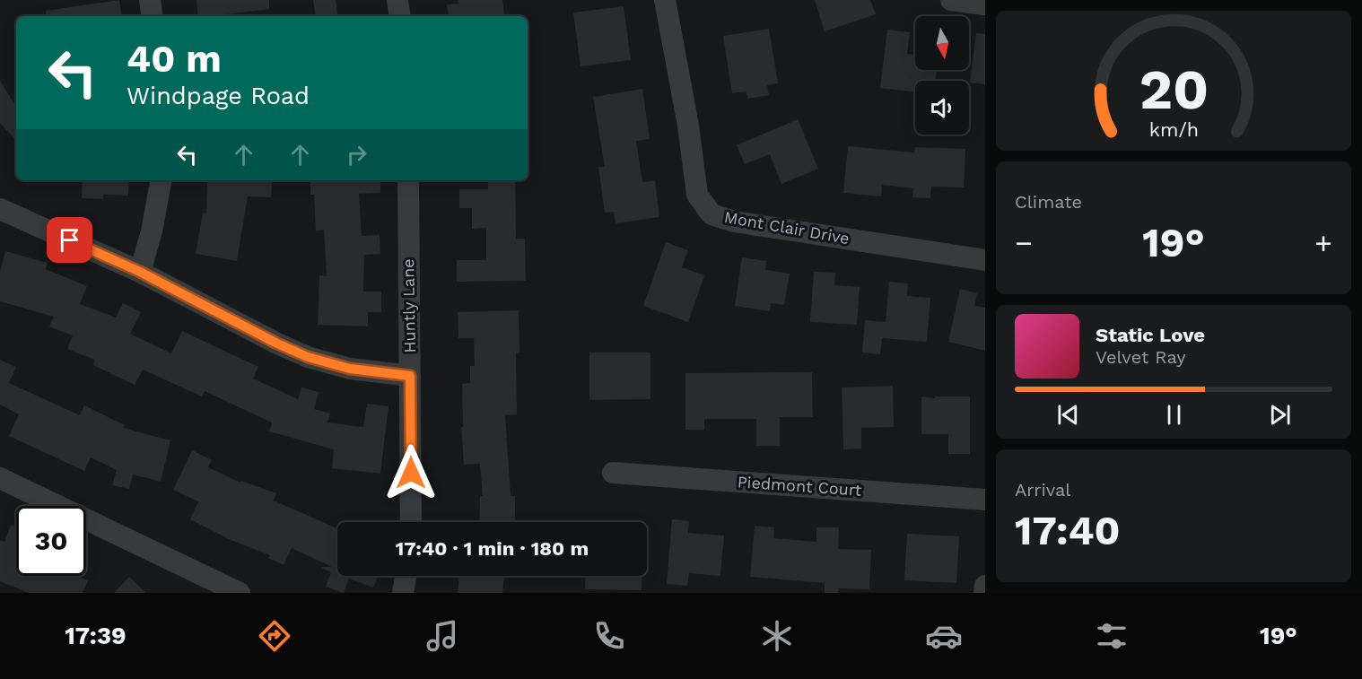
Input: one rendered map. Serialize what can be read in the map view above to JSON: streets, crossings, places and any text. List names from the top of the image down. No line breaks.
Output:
{"streets":{"street":["Mont Clair Drive","Huntly Lane","Piedmont Court"]},"north":"bottom","page":{"turn":["40 m","Windpage Road"],"tile":["Climate",["Arrival","17:40"]],"heat":["−","19°","+"],"song":["Static Love","Velvet Ray"],"limit":"30","trip":"17:40 · 1 min · 180 m","tabs":["17:39","19°"],"gauge":["20","km/h"]}}
